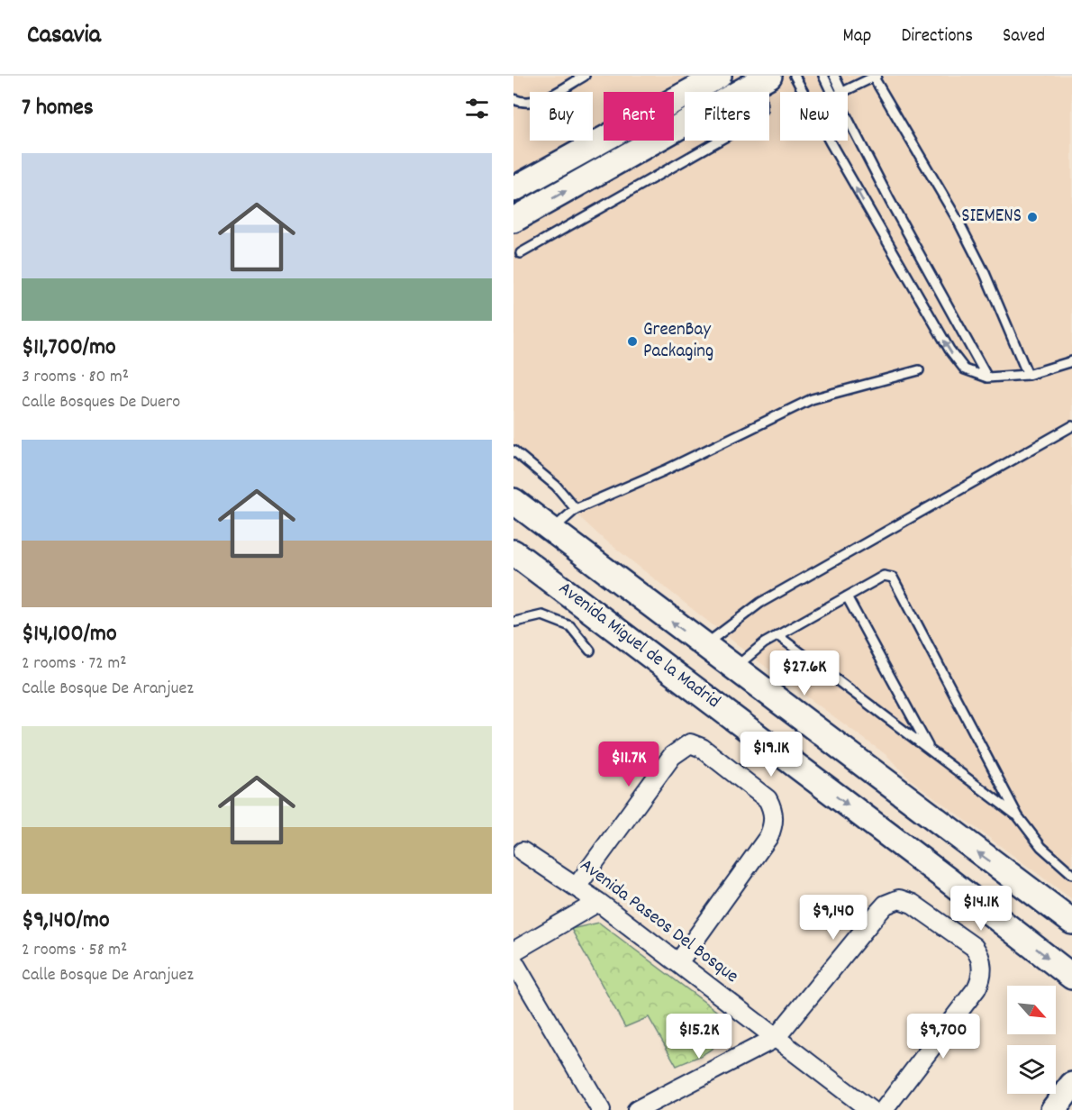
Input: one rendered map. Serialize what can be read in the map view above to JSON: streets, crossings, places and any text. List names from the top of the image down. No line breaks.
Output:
{"streets":{"main road":["Avenida Miguel de la Madrid"],"street":["Avenida Paseos Del Bosque"]},"places":["SIEMENS","GreenBay Packaging"],"north":"bottom right","page":{"header":"Casavia","nav":["Map","Directions","Saved"],"heading":"7 homes","chip":["Buy","Rent","Filters","New"],"list":[{"name":"$11,700/mo","note":"3 rooms · 80 m² · Calle Bosques De Duero"},{"name":"$14,100/mo","note":"2 rooms · 72 m² · Calle Bosque De Aranjuez"},{"name":"$9,140/mo","note":"2 rooms · 58 m² · Calle Bosque De Aranjuez"}],"price":["$27.6K","$19.1K","$11.7K","$14.1K","$9,140","$15.2K","$9,700"]}}
